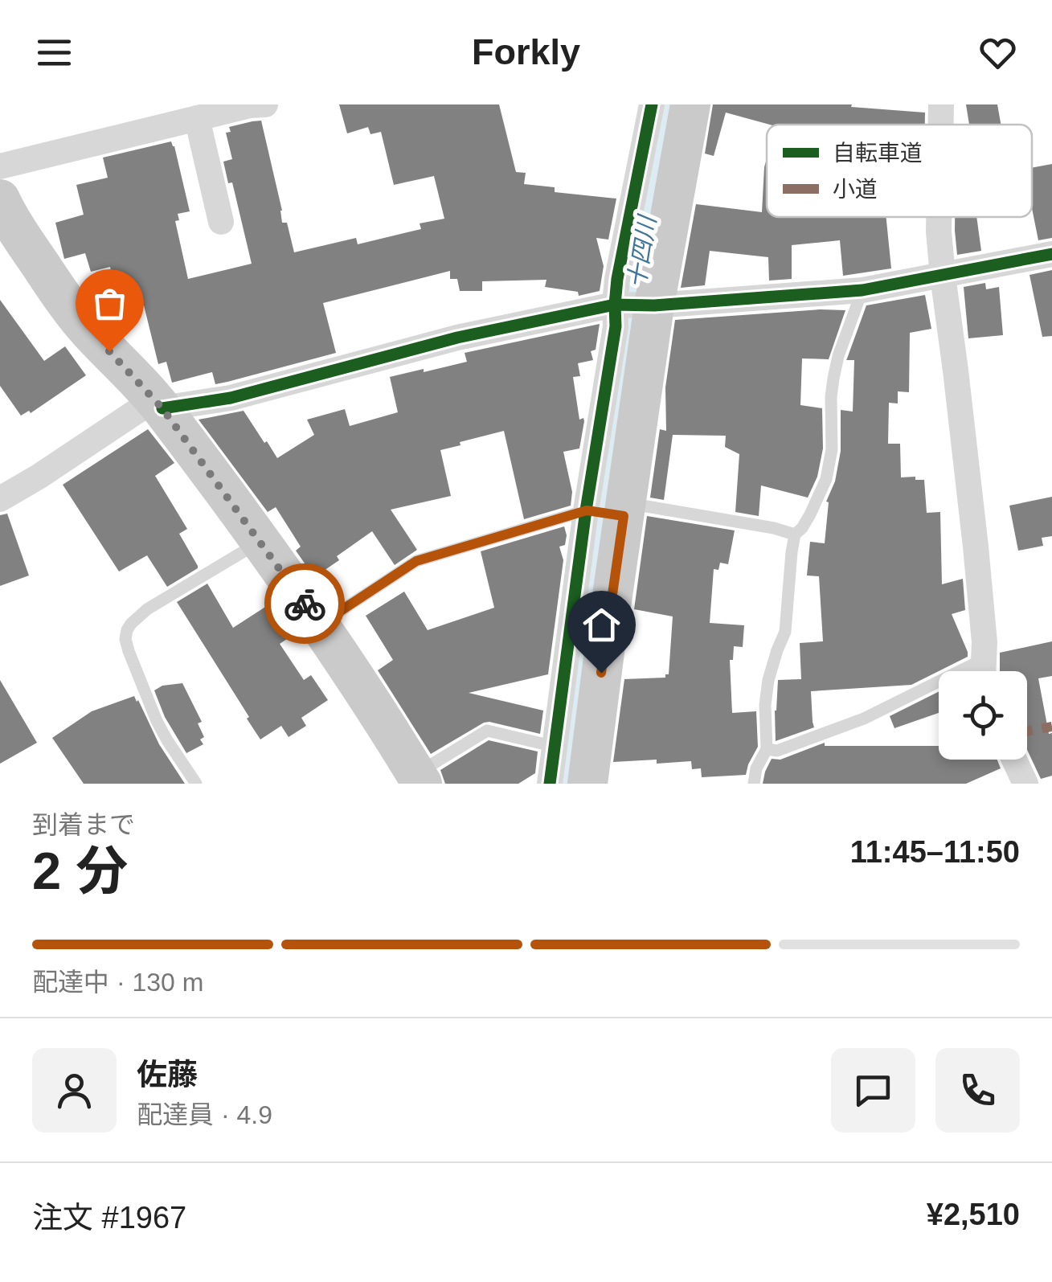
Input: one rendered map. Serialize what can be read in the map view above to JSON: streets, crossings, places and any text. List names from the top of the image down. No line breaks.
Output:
{"water":["十四川"],"legend":["自転車道","小道"],"page":{"header":"Forkly","heading":["2 分","到着まで","11:45–11:50"],"panel":["佐藤","配達員 · 4.9","注文 #1967","¥2,510"],"bar":"配達中 · 130 m"}}
